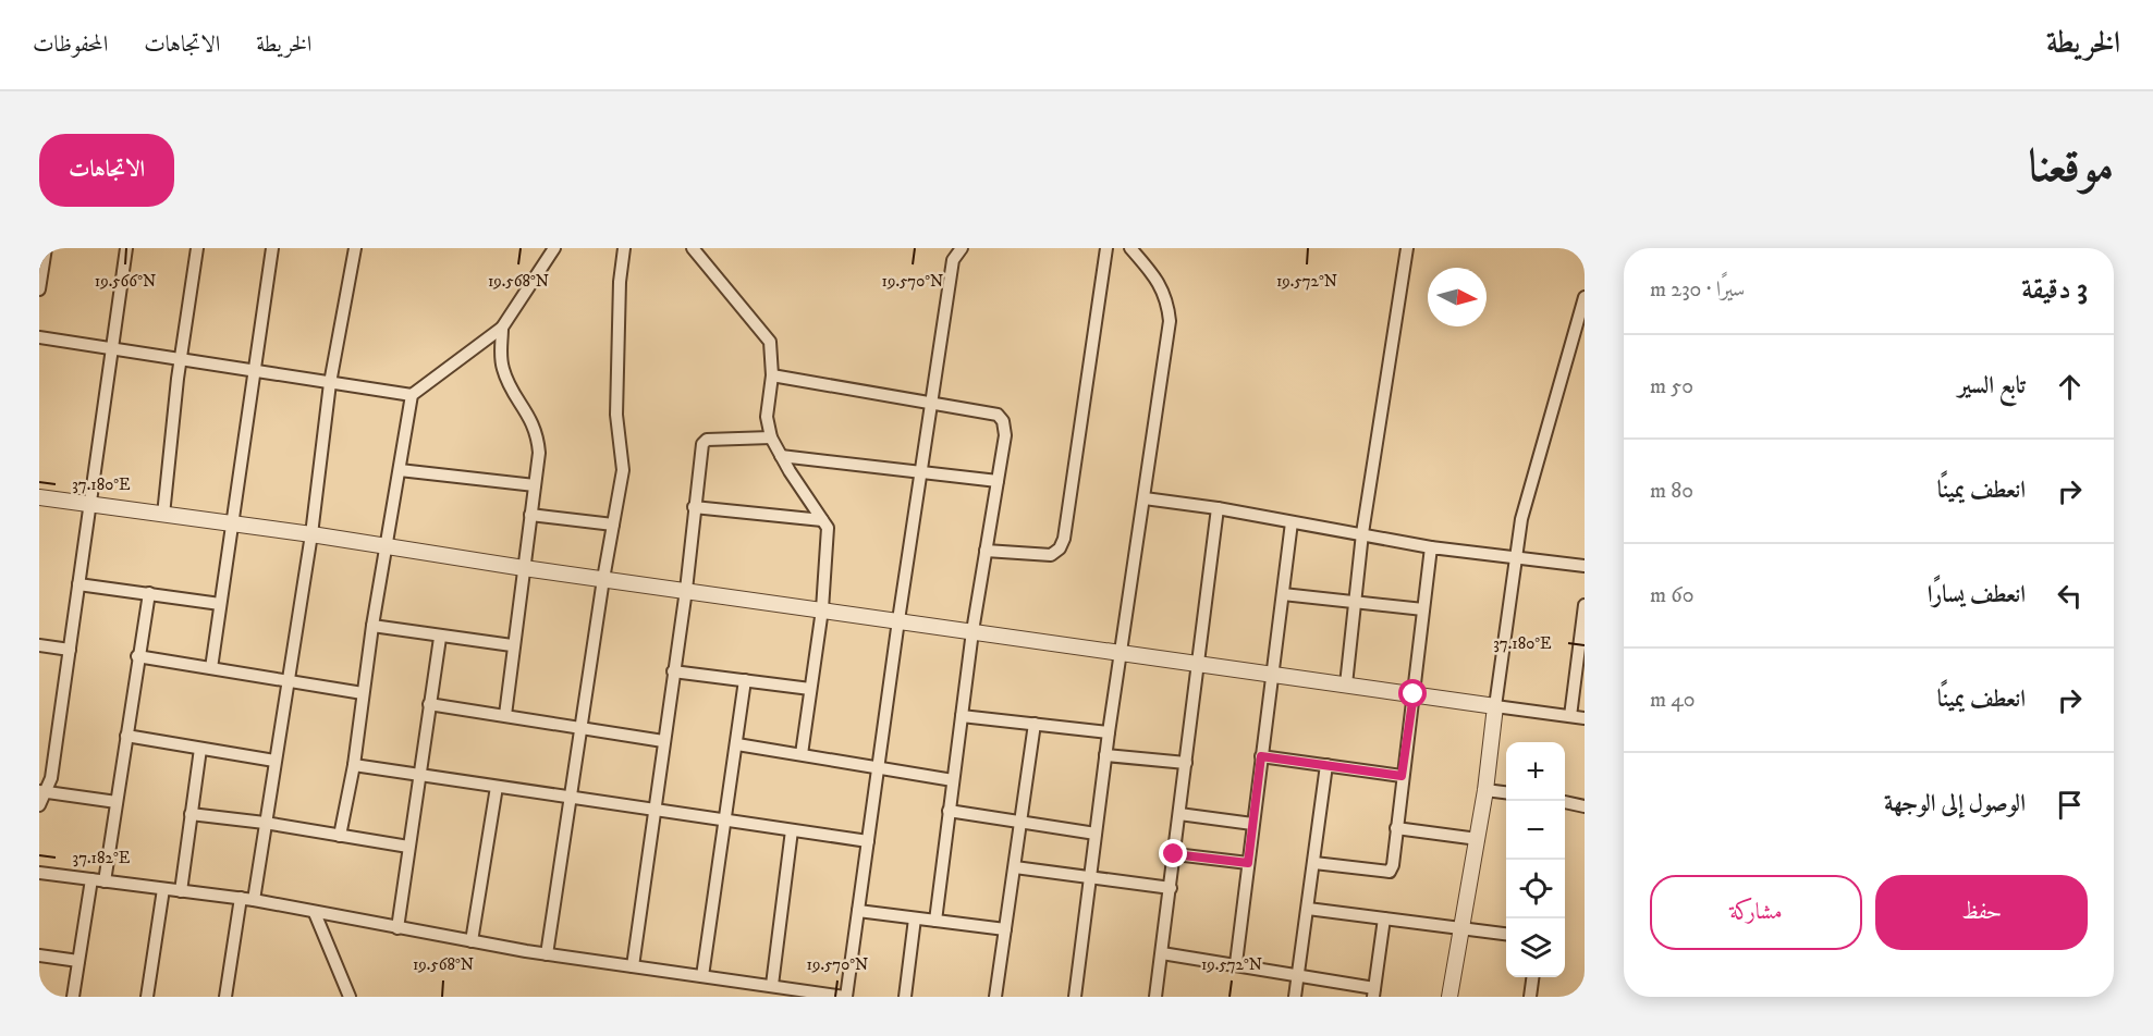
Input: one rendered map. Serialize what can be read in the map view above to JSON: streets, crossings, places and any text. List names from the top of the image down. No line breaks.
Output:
{"north":"right","page":{"header":"الخريطة","nav":["الخريطة","الاتجاهات","المحفوظات"],"title":"موقعنا","buttons":["الاتجاهات",["حفظ","مشاركة"]],"heading":["3 دقيقة","سيرًا · 230 m"],"list":[["تابع السير","50 m"],["انعطف يمينًا","80 m"],["انعطف يسارًا","60 m"],["انعطف يمينًا","40 m"],"الوصول إلى الوجهة"],"map_buttons":["+","−"]},"coordinates":["19.566°N","19.568°N","19.570°N","19.572°N","37.180°E","37.182°E"]}
